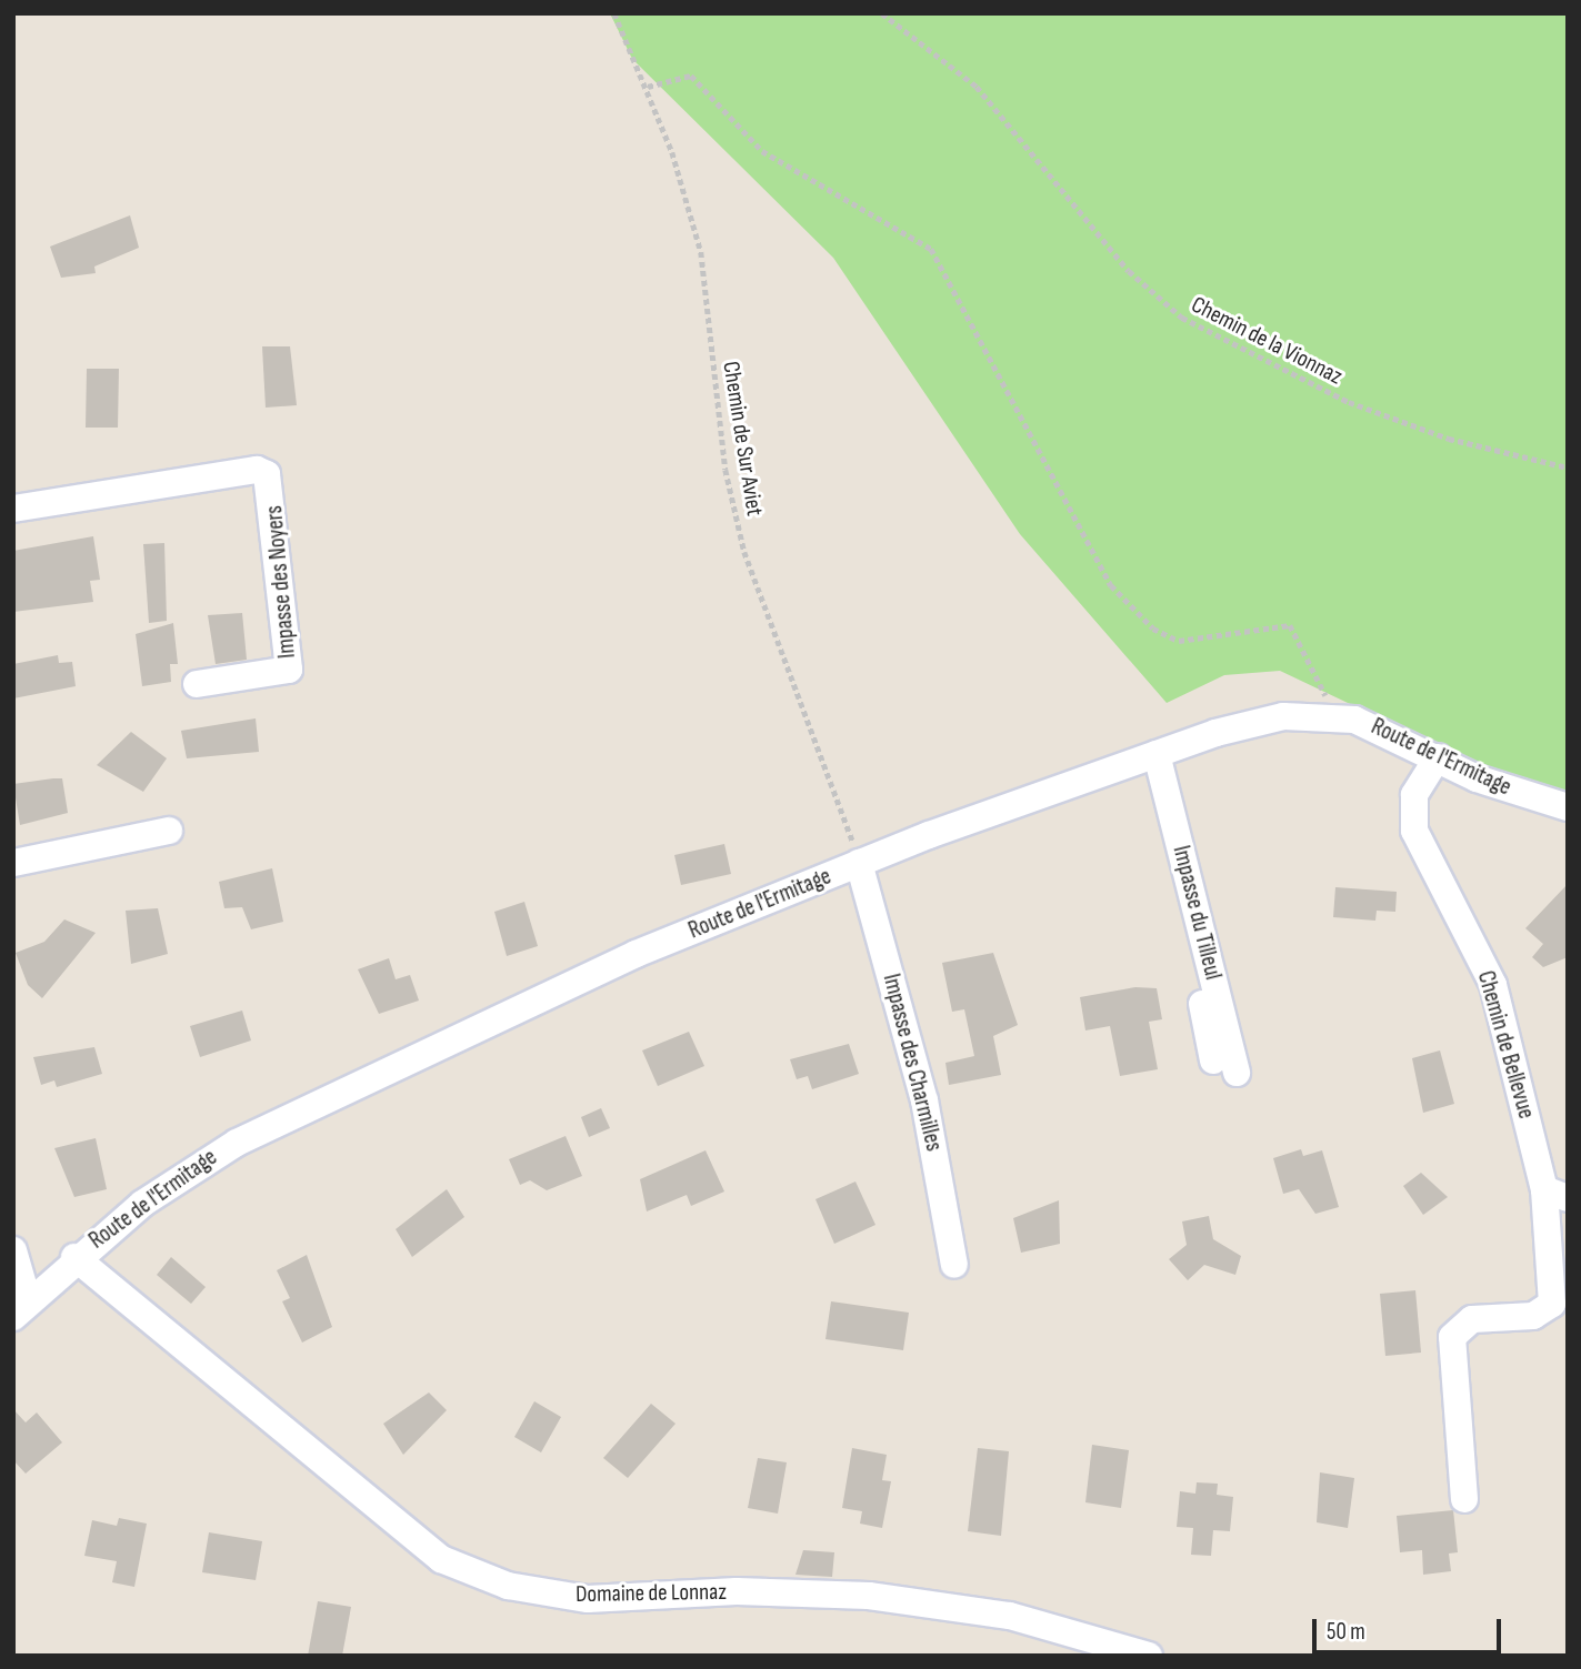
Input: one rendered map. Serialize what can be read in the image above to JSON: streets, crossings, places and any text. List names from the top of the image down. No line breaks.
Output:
{"streets":{"street":["Impasse des Noyers","Route de l'Ermitage","Chemin de Bellevue","Impasse des Charmilles","Domaine de Lonnaz"],"path":["Chemin de la Vionnaz","Chemin de Sur Aviet"]},"crossings":[["Chemin de Sur Aviet","Route de l'Ermitage"],["Chemin de Sur Aviet","Impasse des Charmilles"],["Route de l'Ermitage","Chemin de Bellevue"],["Route de l'Ermitage","Impasse des Charmilles"],["Route de l'Ermitage","Domaine de Lonnaz"]],"scale_bar":"50 m"}
